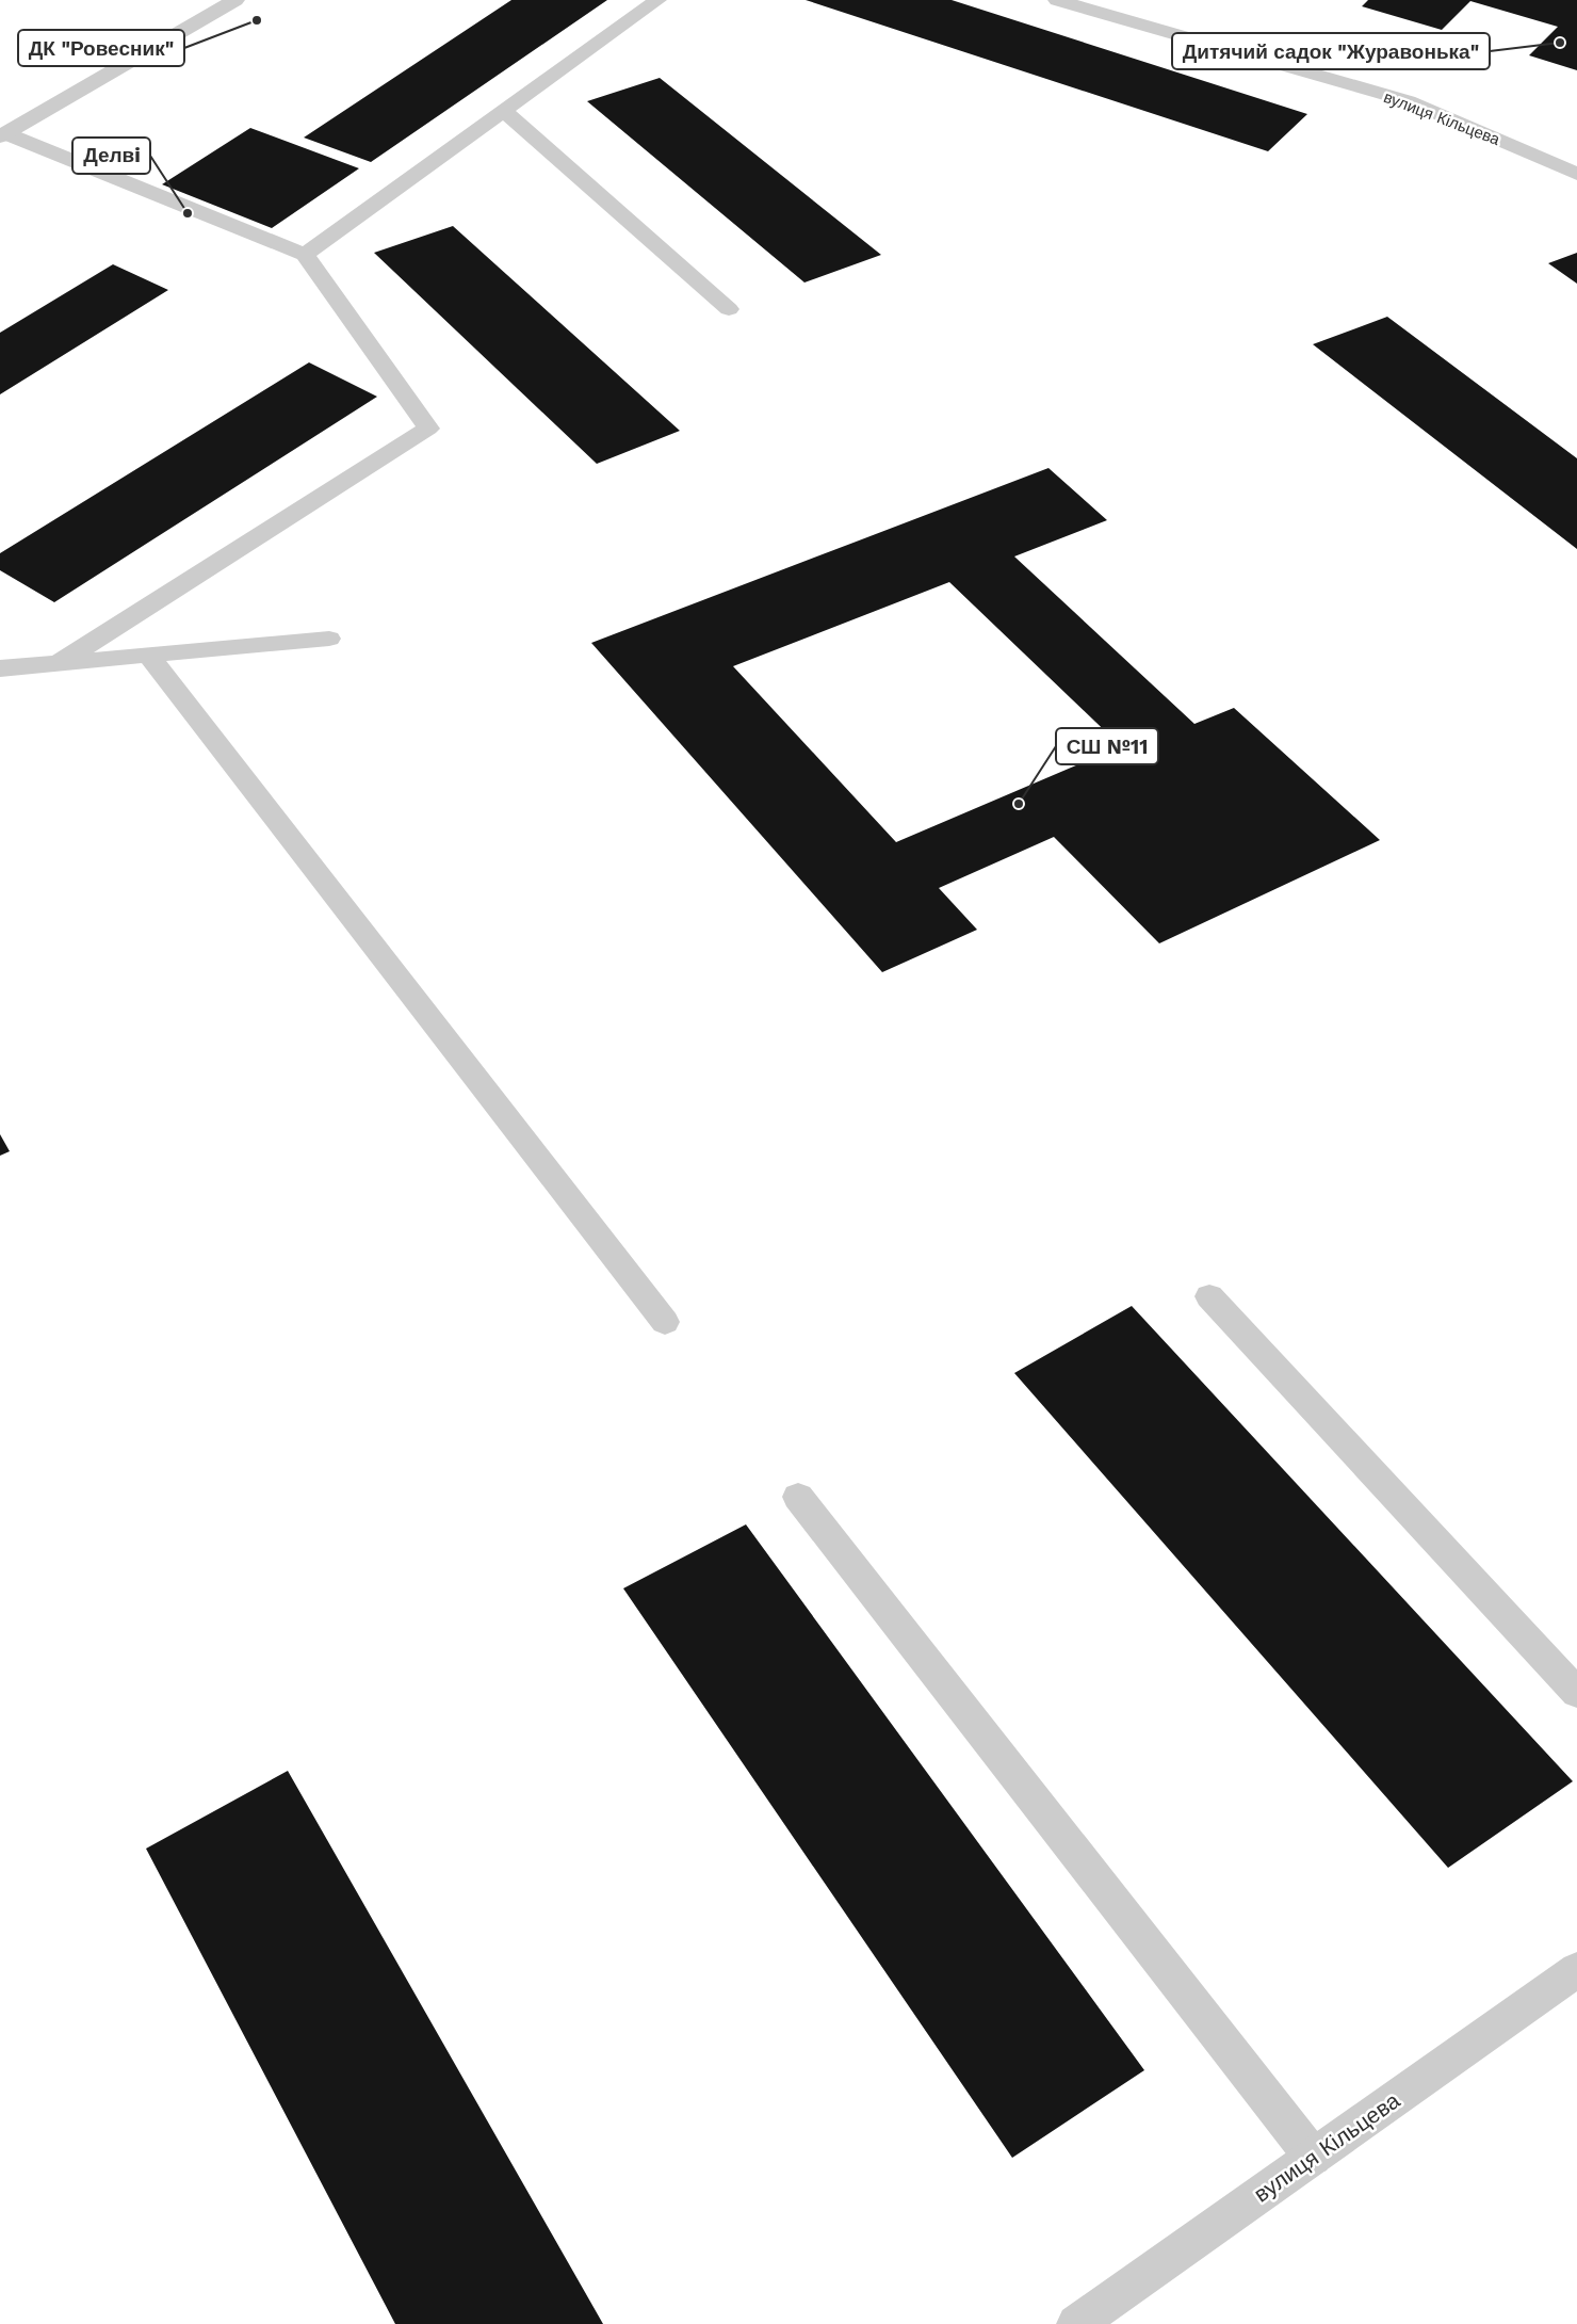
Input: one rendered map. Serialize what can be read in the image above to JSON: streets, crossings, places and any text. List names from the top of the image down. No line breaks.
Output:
{"streets":{"street":["вулиця Кільцева"]},"places":["ДК \"Ровесник\"","Дитячий садок \"Журавонька\"","Делвi","СШ №11"]}
